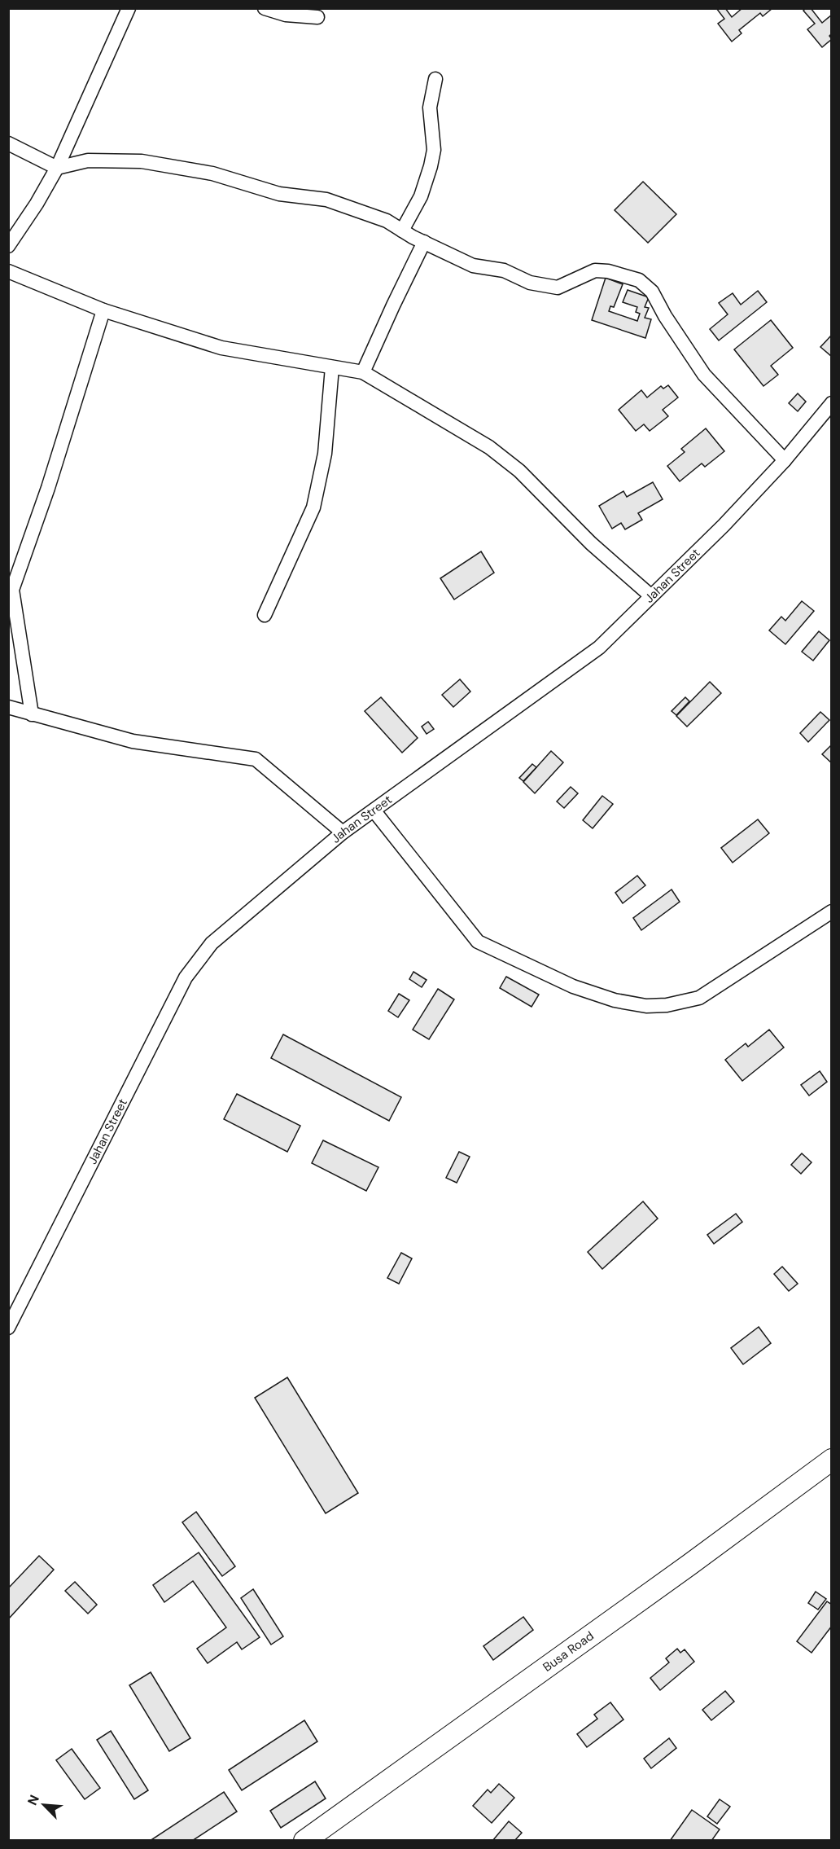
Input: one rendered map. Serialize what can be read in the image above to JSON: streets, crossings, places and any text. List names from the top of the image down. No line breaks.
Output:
{"streets":{"main road":["Busa Road"],"street":["Jahan Street"]},"north":"top left"}
